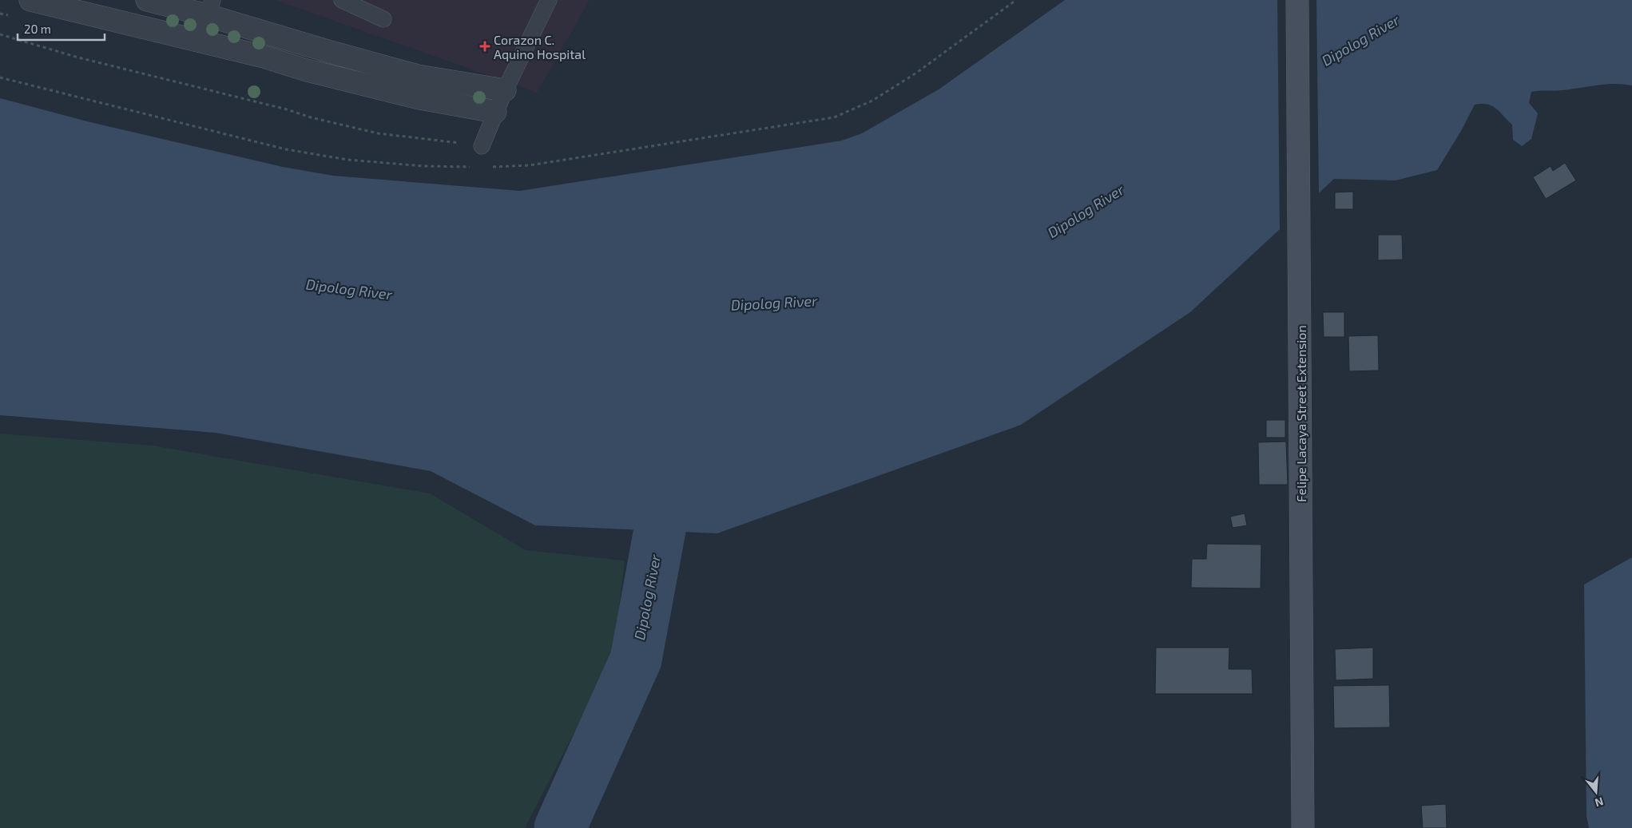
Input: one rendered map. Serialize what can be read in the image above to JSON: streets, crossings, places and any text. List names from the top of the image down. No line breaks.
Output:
{"streets":{"main road":["Felipe Lacaya Street Extension"]},"water":["Dipolog River"],"places":{"health":["Corazon C. Aquino Hospital"]},"scale_bar":"20 m","north":"bottom"}
